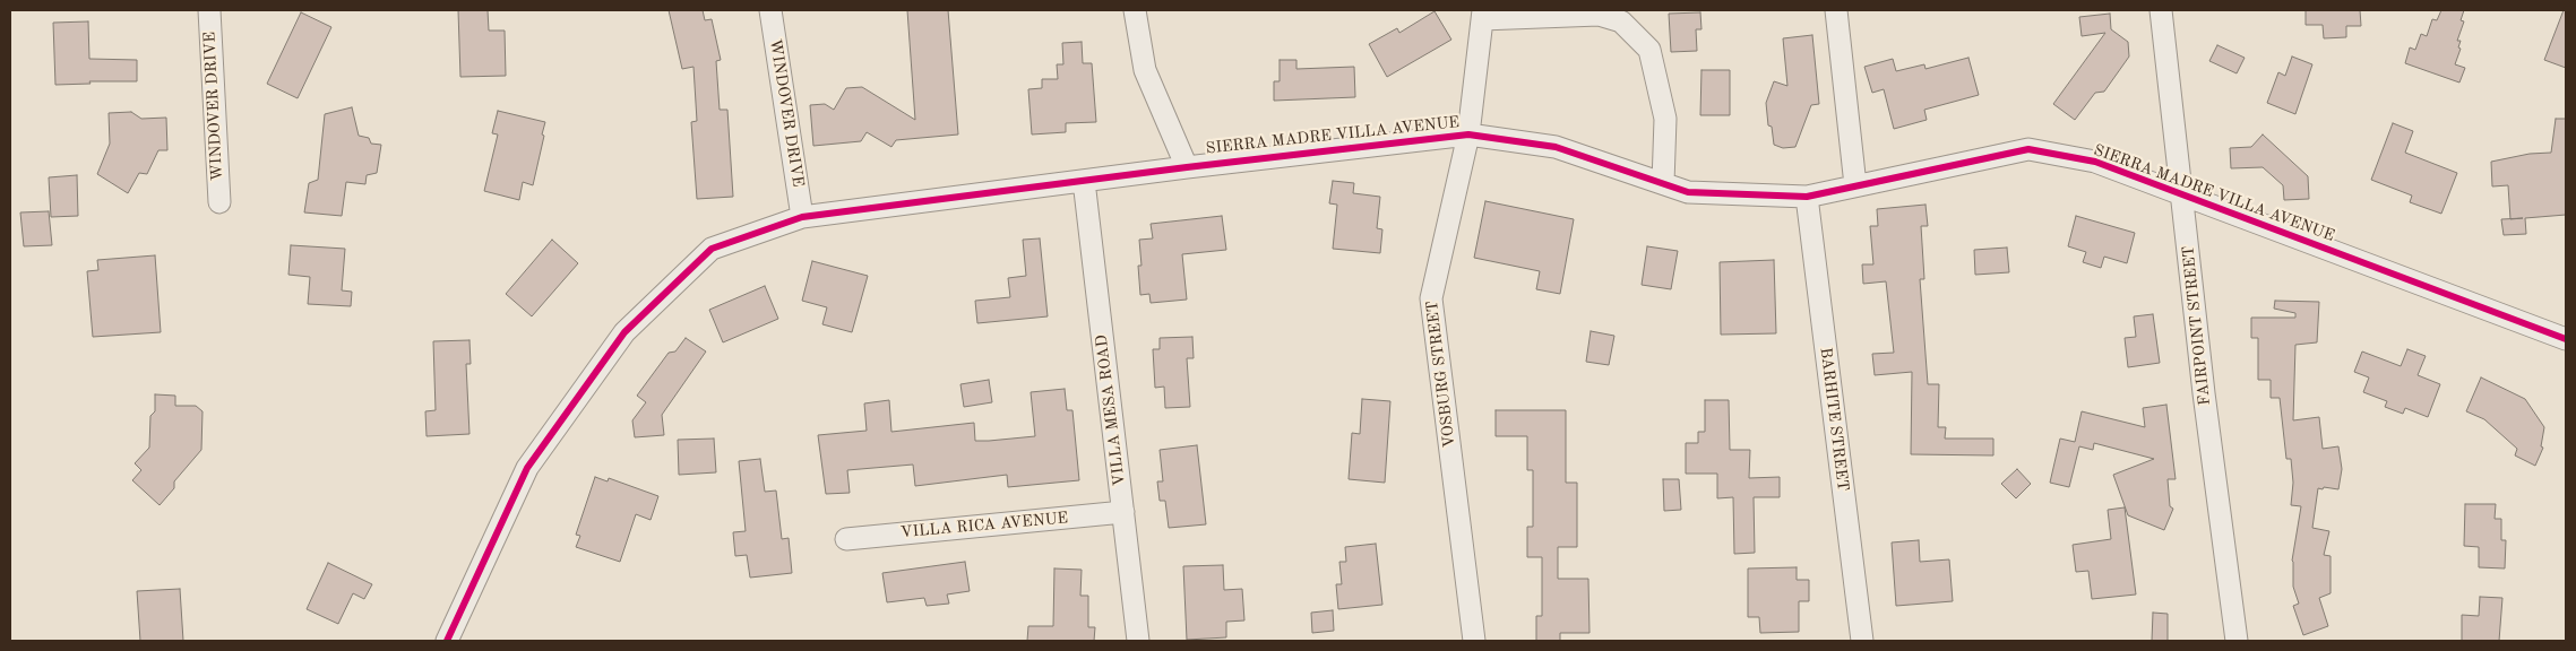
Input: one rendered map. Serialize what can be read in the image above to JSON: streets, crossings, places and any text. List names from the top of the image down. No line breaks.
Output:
{"streets":{"street":["WINDOVER DRIVE","SIERRA MADRE VILLA AVENUE","FAIRPOINT STREET","VOSBURG STREET","VILLA MESA ROAD","BARHITE STREET","VILLA RICA AVENUE"]},"crossings":[["WINDOVER DRIVE","SIERRA MADRE VILLA AVENUE"],["SIERRA MADRE VILLA AVENUE","FAIRPOINT STREET"],["SIERRA MADRE VILLA AVENUE","VOSBURG STREET"],["SIERRA MADRE VILLA AVENUE","VILLA MESA ROAD"],["SIERRA MADRE VILLA AVENUE","BARHITE STREET"],["VILLA MESA ROAD","VILLA RICA AVENUE"]]}
